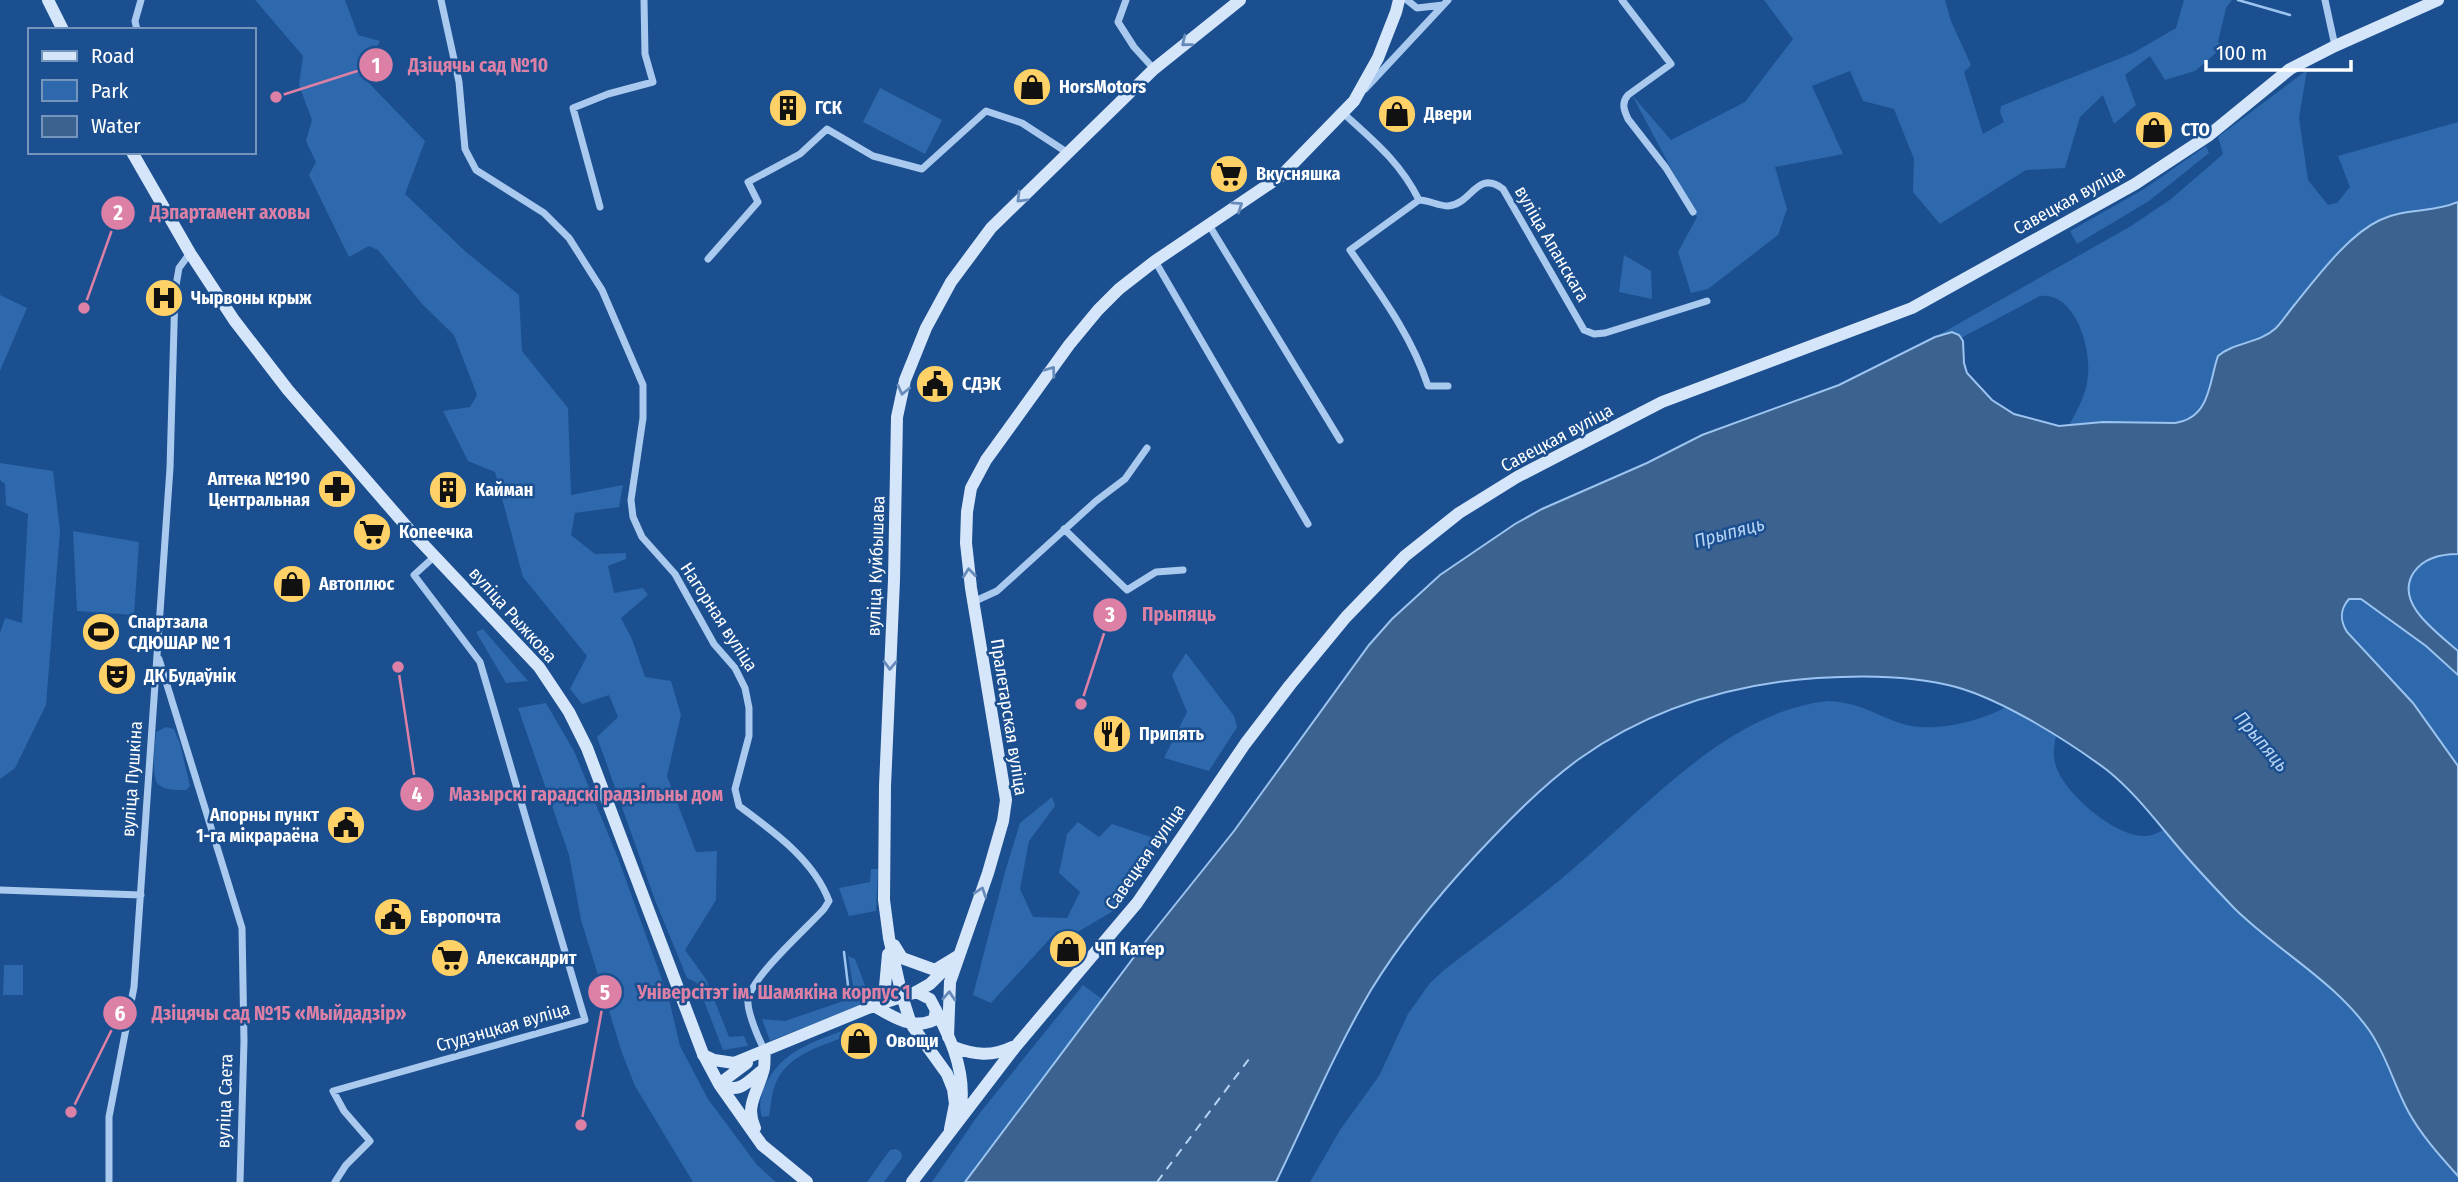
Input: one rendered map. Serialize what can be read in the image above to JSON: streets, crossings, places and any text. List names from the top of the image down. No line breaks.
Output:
{"streets":{"main road":["Савецкая вуліца","вуліца Куйбышава","вуліца Рыжкова","Пралетарская вуліца"],"street":["вуліца Апанскага","Нагорная вуліца","вуліца Пушкіна","Студэнцкая вуліца","вуліца Саета"]},"crossings":[["Савецкая вуліца","вуліца Куйбышава"],["вуліца Куйбышава","Пралетарская вуліца"],["вуліца Рыжкова","вуліца Пушкіна"],["вуліца Рыжкова","Студэнцкая вуліца"],["вуліца Пушкіна","вуліца Саета"]],"one_way":["вуліца Куйбышава","Пралетарская вуліца"],"water":["Прыпяць"],"places":{"shop":["HorsMotors","Двери","СТО","Автоплюс","ЧП Катер","Овощи"],"other":["Дзіцячы сад №10","Дэпартамент аховы","Мазырскі гарадскі радзільны дом","Прыпяць","Дзіцячы сад №15 «Мыйдадзір»","Універсітэт ім. Шамякіна корпус 1"],"building":["ГСК","Кайман"],"supermarket":["Вкусняшка","Копеечка","Александрит"],"hospital":["Чырвоны крыж"],"public building":["СДЭК","Апорны пункт 1-га мікрараёна","Европочта"],"pharmacy":["Аптека №190 Центральная"],"sports":["Спартзала СДЮШАР № 1"],"theatre":["ДК Будаўнік"],"restaurant":["Припять"]},"legend":["Road","Park","Water"],"scale_bar":"100 m"}
